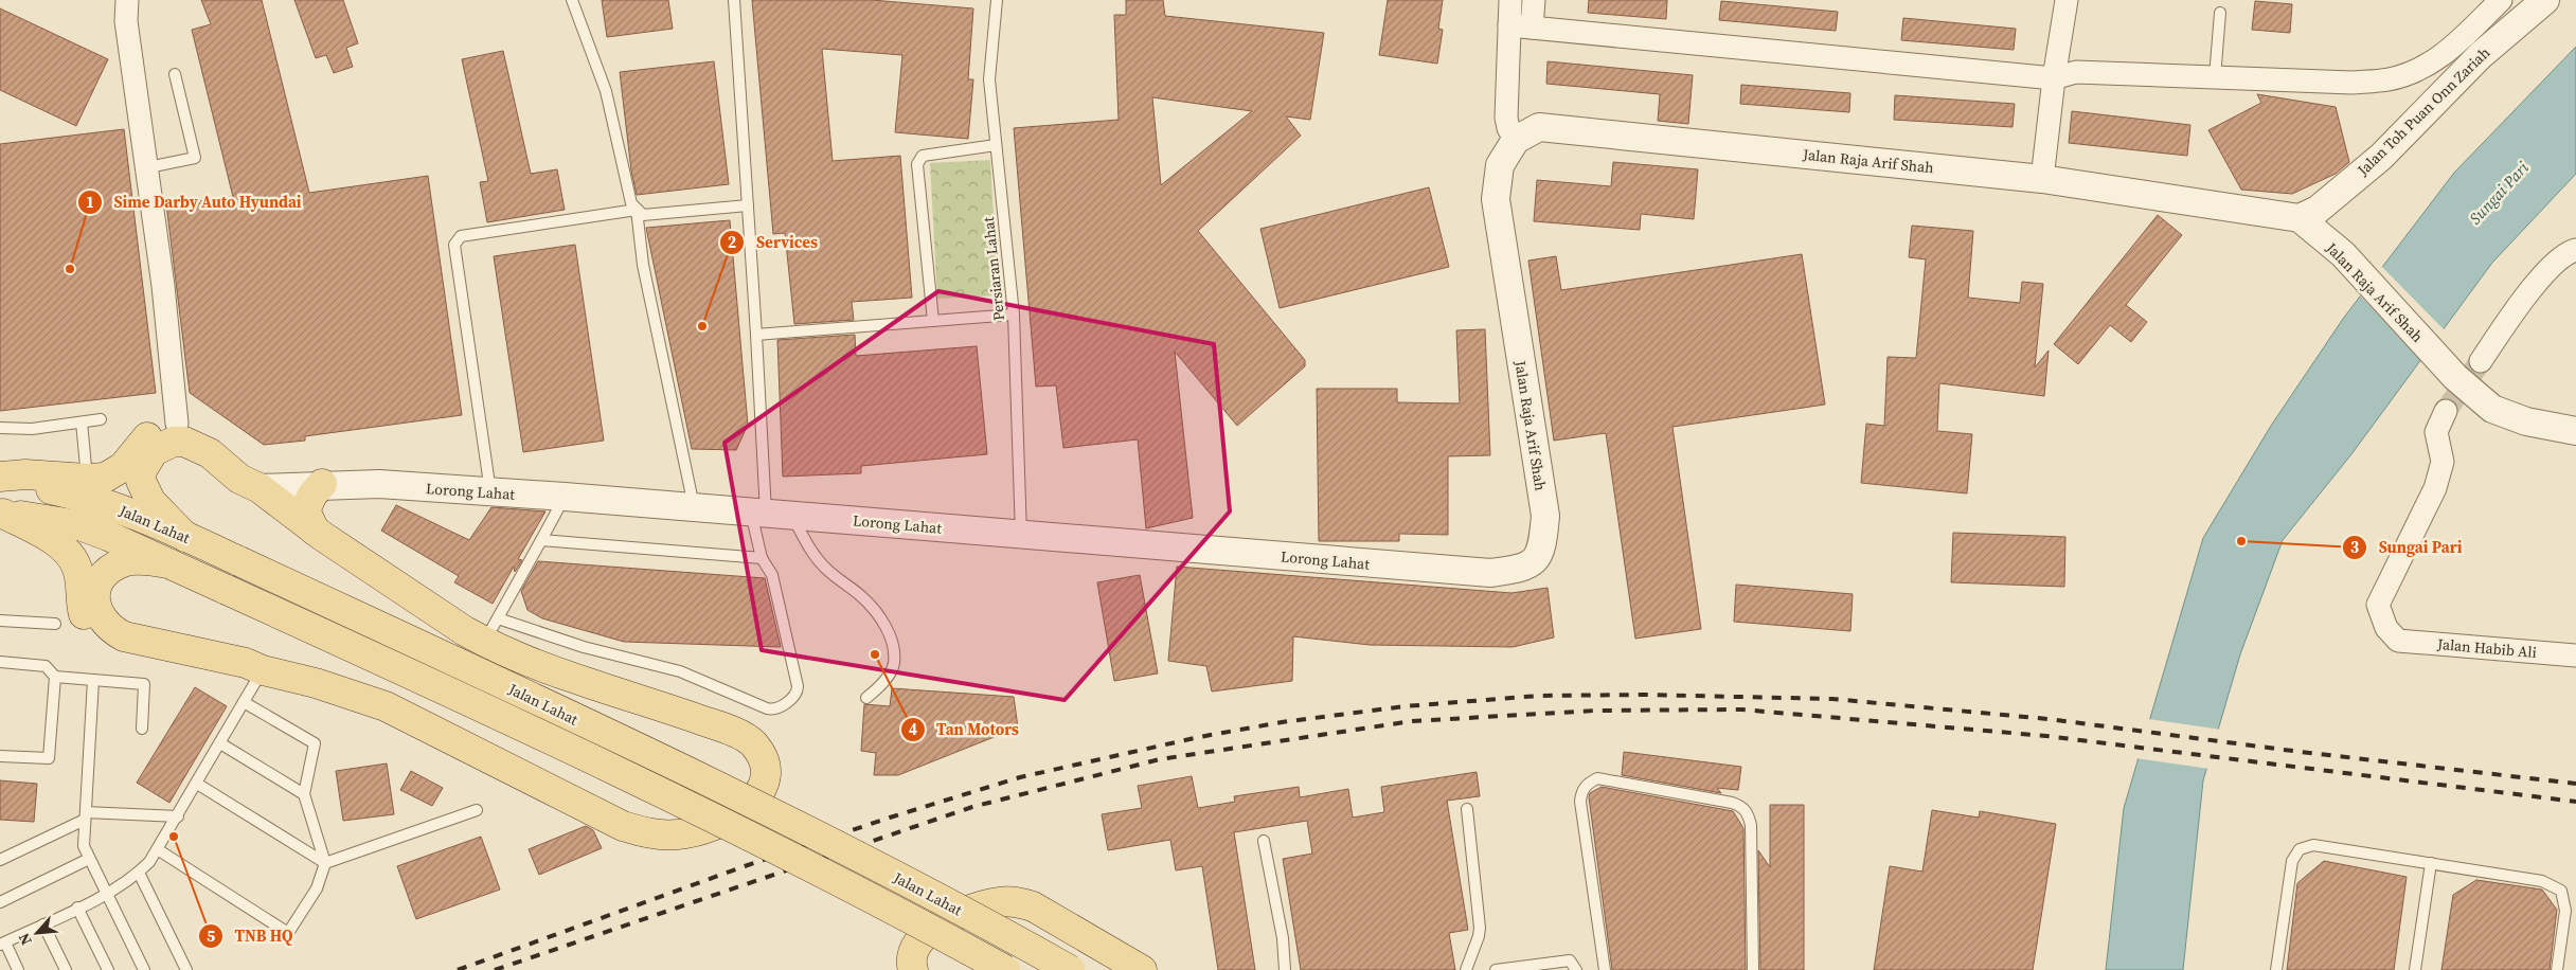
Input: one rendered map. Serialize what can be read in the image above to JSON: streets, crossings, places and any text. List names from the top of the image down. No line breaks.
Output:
{"streets":{"main road":["Jalan Lahat"],"street":["Jalan Toh Puan Onn Zariah","Jalan Raja Arif Shah","Lorong Lahat","Jalan Habib Ali"],"lane":["Persiaran Lahat"]},"crossings":[["Jalan Toh Puan Onn Zariah","Jalan Raja Arif Shah"],["Jalan Raja Arif Shah","Lorong Lahat"],["Persiaran Lahat","Lorong Lahat"]],"water":["Sungai Pari"],"places":["Sime Darby Auto Hyundai","Services","Sungai Pari","Tan Motors","TNB HQ"],"north":"bottom left"}
